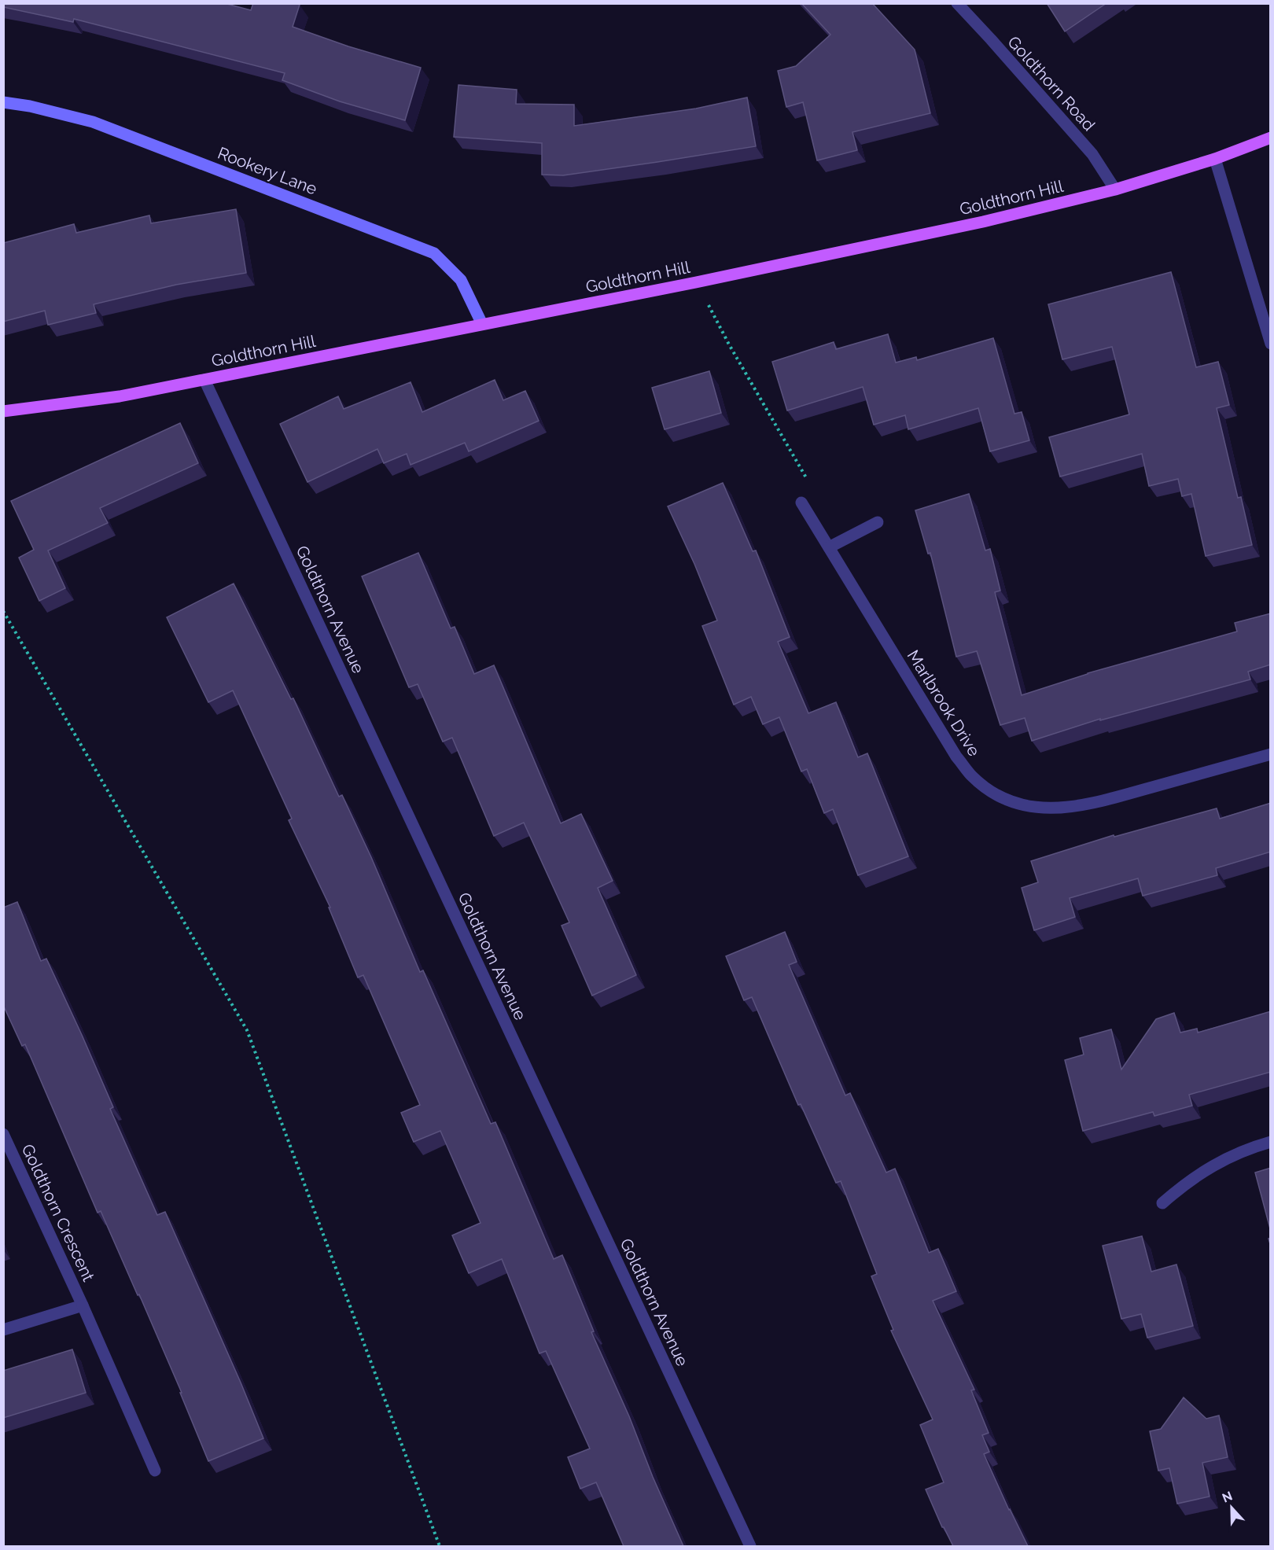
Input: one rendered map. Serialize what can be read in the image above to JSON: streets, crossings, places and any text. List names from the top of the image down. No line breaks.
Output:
{"streets":{"main road":["Rookery Lane","Goldthorn Hill"],"street":["Goldthorn Road","Goldthorn Avenue","Marlbrook Drive","Goldthorn Crescent"]},"crossings":[["Goldthorn Road","Goldthorn Hill"],["Rookery Lane","Goldthorn Hill"],["Goldthorn Hill","Goldthorn Avenue"]],"north":"top"}
